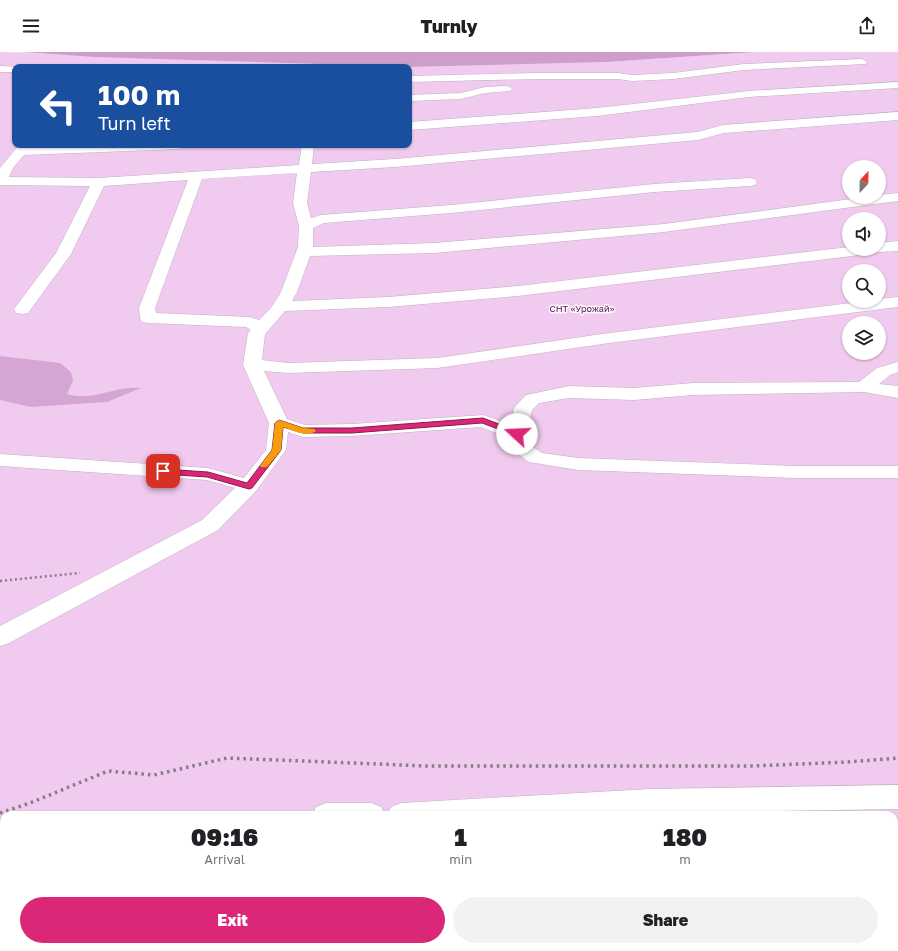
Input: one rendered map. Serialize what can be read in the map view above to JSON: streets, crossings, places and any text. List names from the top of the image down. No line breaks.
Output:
{"parks":["СНТ «Урожай»"],"north":"top","page":{"header":"Turnly","turn":["100 m","Turn left"],"eta":["09:16","Arrival","1","min","180","m"],"buttons":["Exit","Share"]}}
